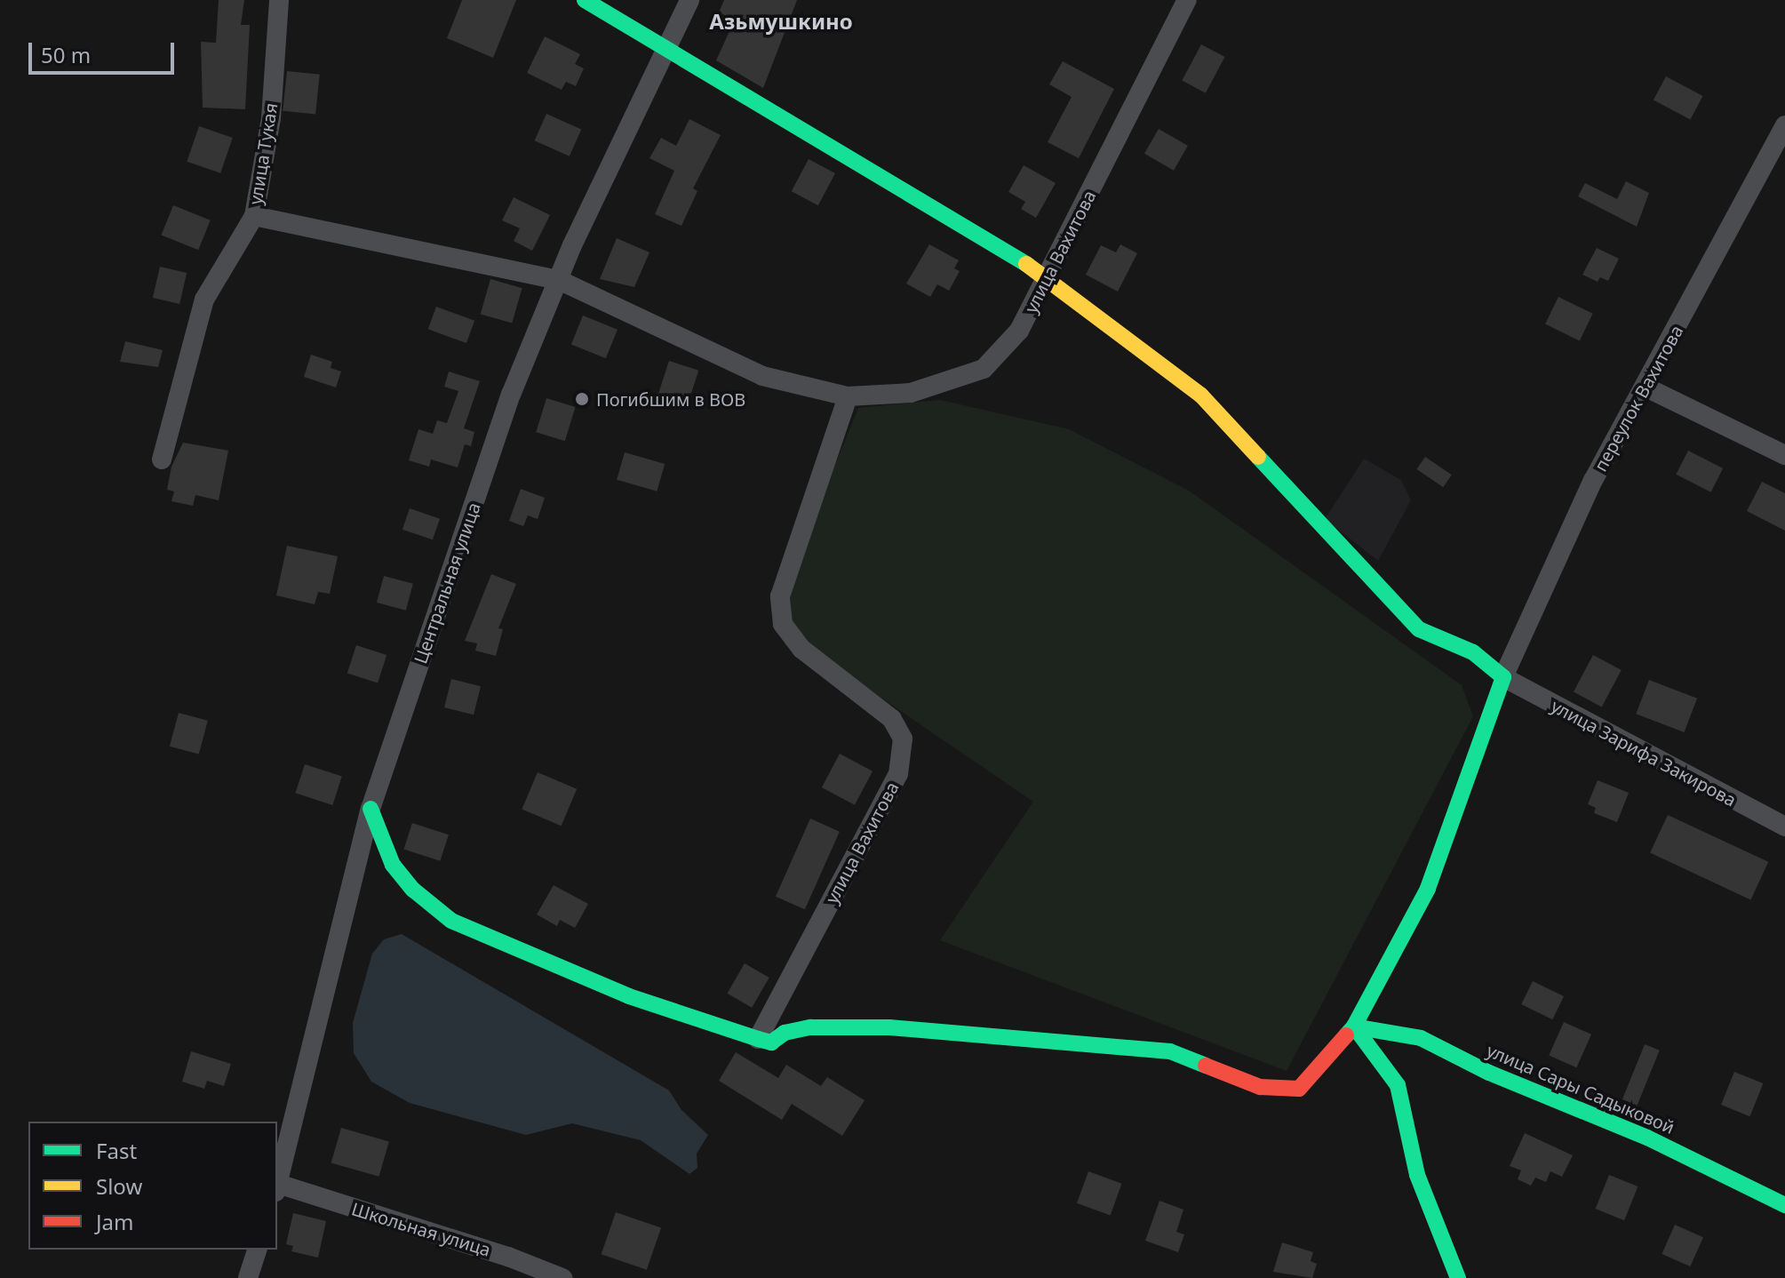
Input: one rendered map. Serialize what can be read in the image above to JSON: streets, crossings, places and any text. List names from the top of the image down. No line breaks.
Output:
{"streets":{"street":["улица Тукая","улица Вахитова","переулок Вахитова","Центральная улица","улица Зарифа Закирова","улица Сары Садыковой","Школьная улица"]},"crossings":[["улица Тукая","улица Вахитова"],["улица Вахитова","Центральная улица"],["переулок Вахитова","улица Зарифа Закирова"]],"districts":["Азьмушкино"],"places":["Погибшим в ВОВ"],"legend":["Fast","Slow","Jam"],"scale_bar":"50 m"}
